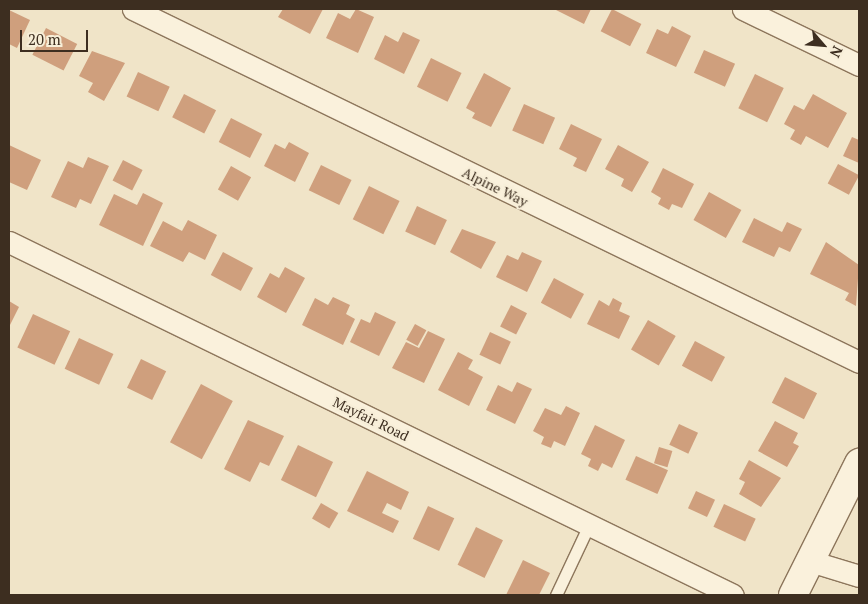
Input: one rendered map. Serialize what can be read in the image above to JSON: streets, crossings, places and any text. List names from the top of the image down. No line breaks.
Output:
{"streets":{"street":["Alpine Way","Mayfair Road"]},"scale_bar":"20 m","north":"bottom right"}
